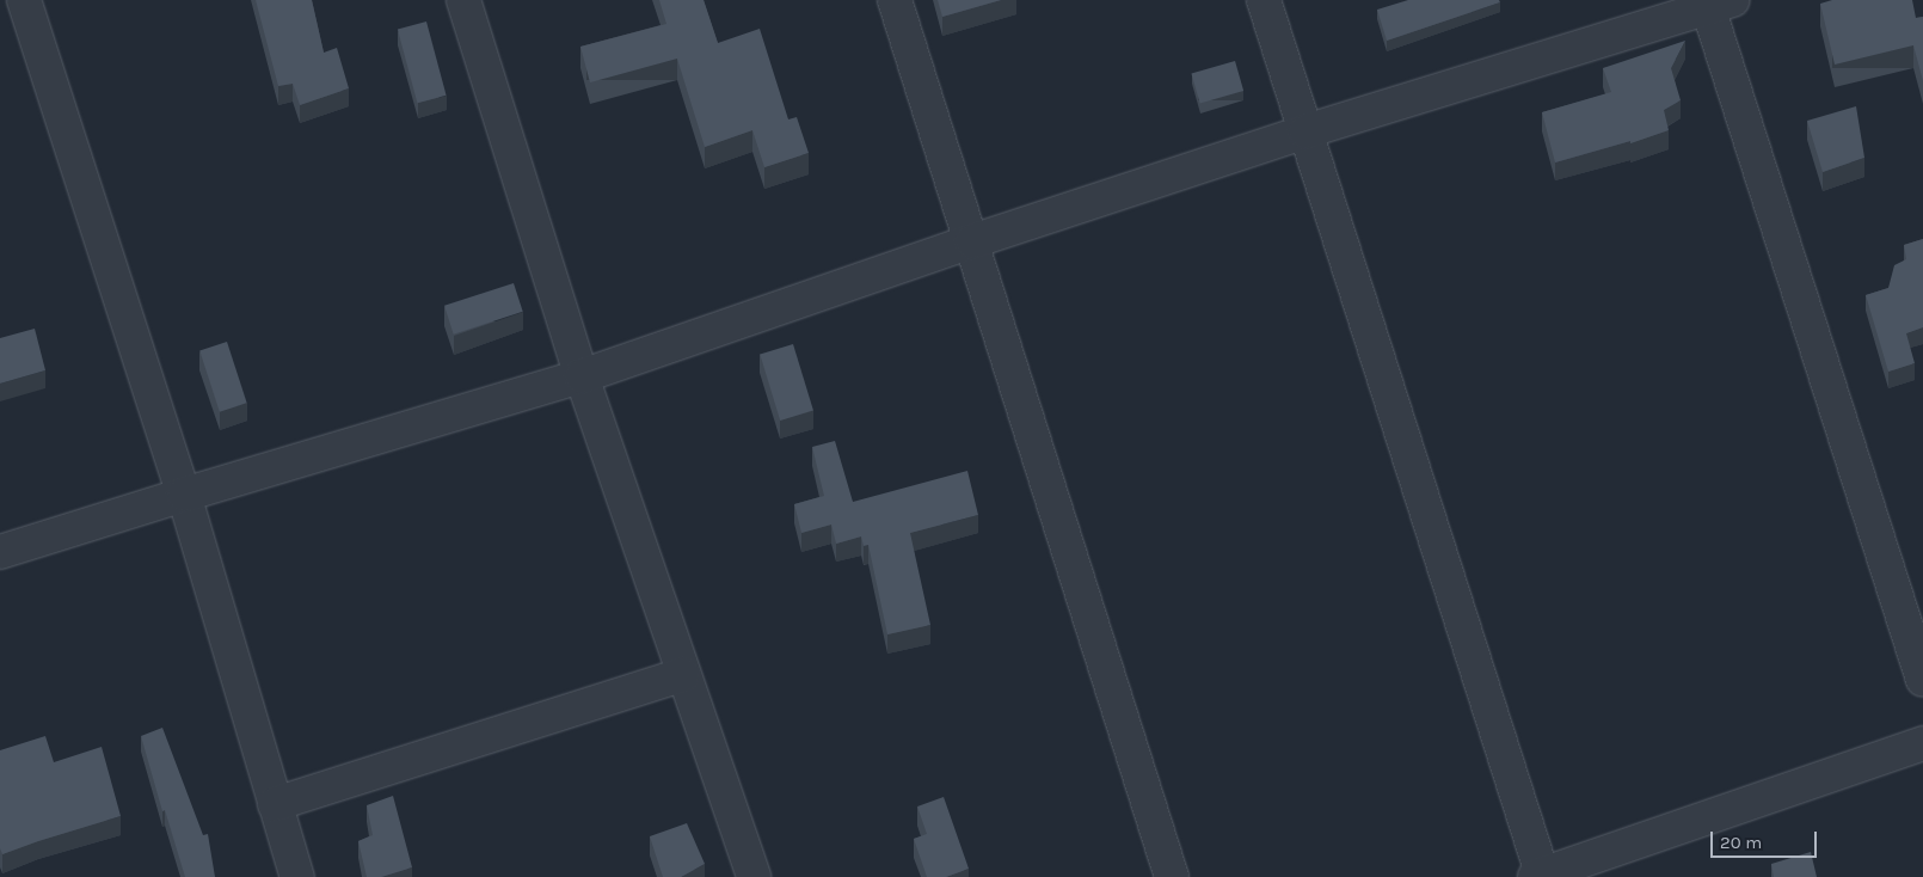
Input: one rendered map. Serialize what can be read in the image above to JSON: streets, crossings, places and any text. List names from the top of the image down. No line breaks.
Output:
{"scale_bar":"20 m"}
